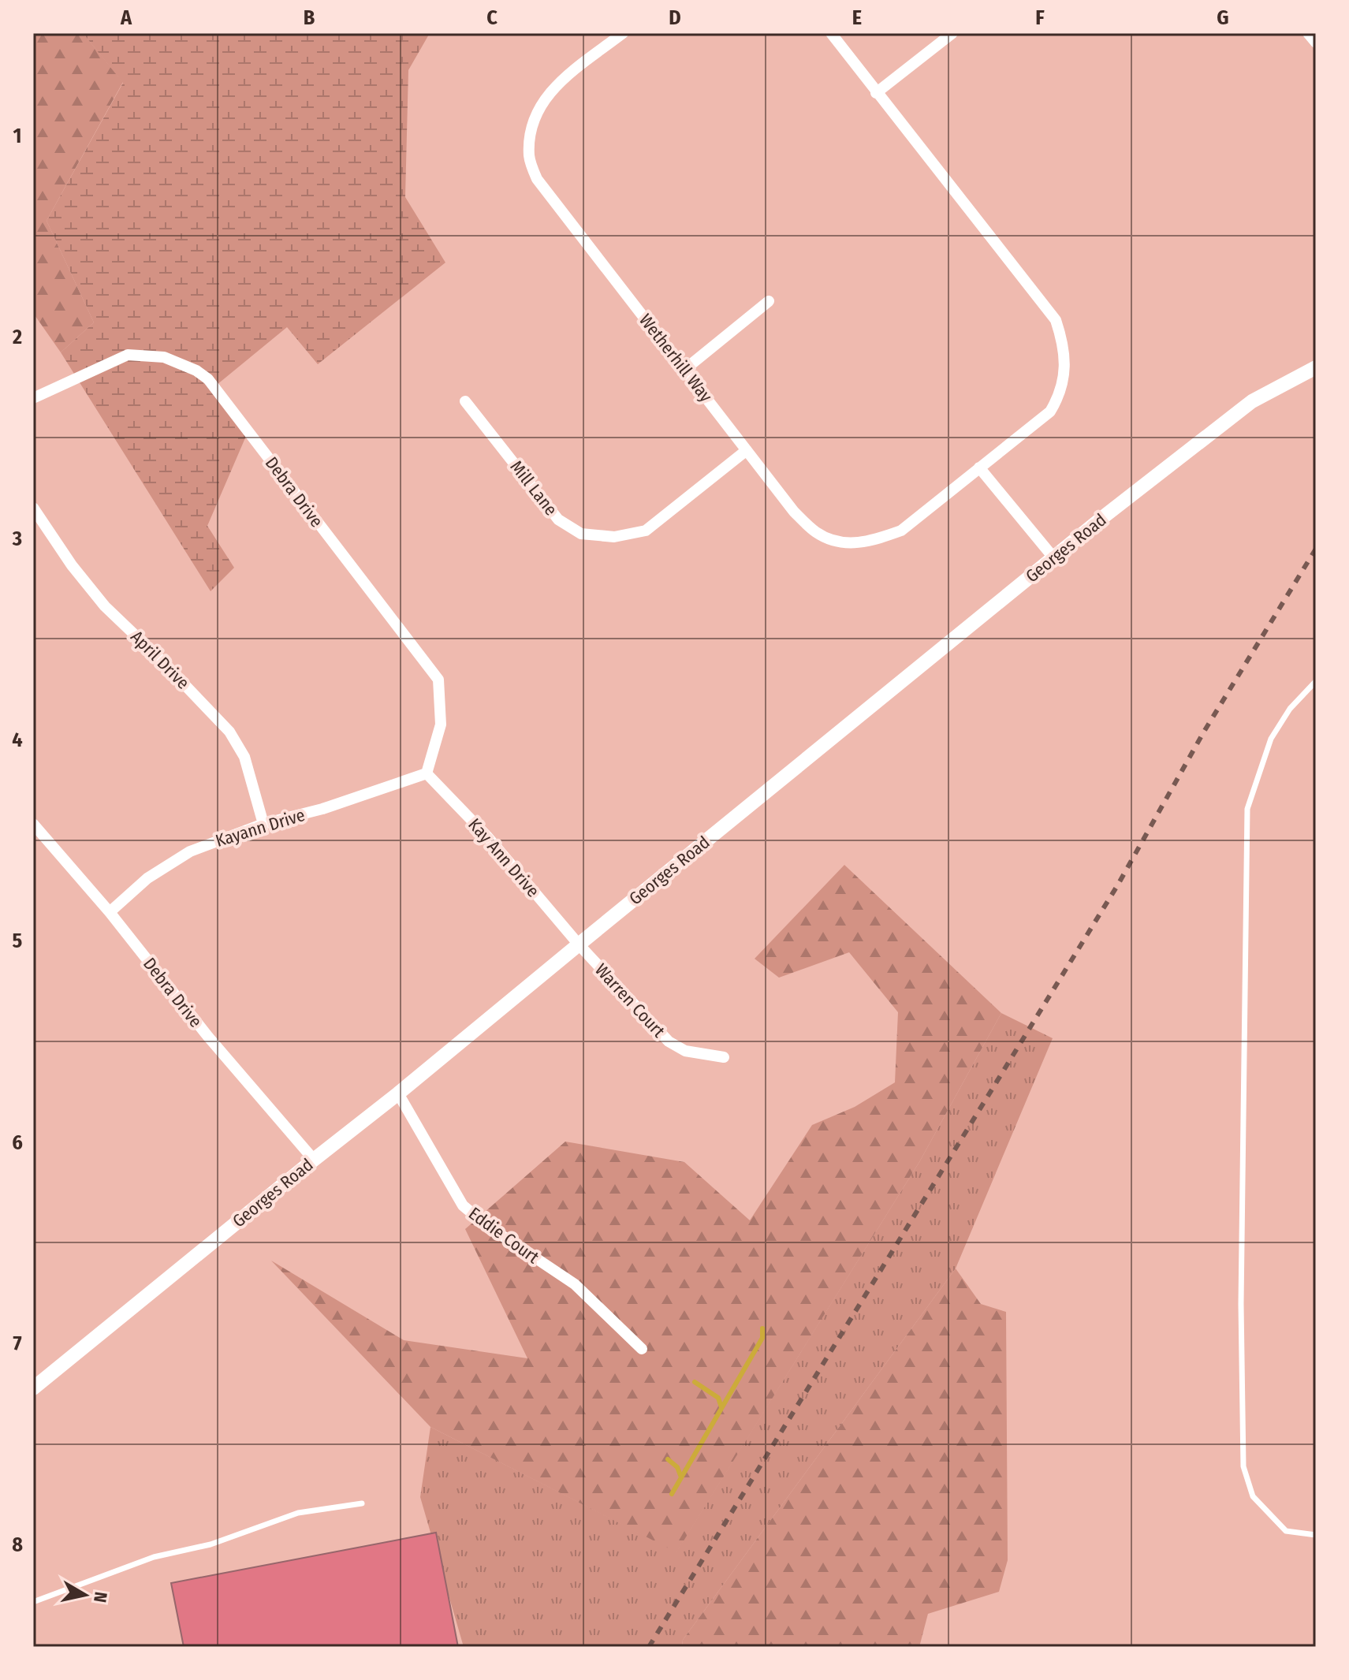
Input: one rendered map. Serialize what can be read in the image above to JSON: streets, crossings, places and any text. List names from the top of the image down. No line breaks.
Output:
{"streets":{"street":["Wetherhill Way","Mill Lane","Debra Drive","Georges Road","April Drive","Kayann Drive","Kay Ann Drive","Warren Court","Eddie Court"]},"crossings":[["Wetherhill Way","Mill Lane"],["Debra Drive","Georges Road"],["Debra Drive","Kayann Drive"],["Debra Drive","Kay Ann Drive"],["Georges Road","Kay Ann Drive"],["Georges Road","Warren Court"],["Georges Road","Eddie Court"],["April Drive","Kayann Drive"],["Kayann Drive","Kay Ann Drive"],["Kay Ann Drive","Warren Court"]],"north":"right","grid":{"columns":["A","B","C","D","E","F","G"],"rows":["1","2","3","4","5","6","7","8"]}}
